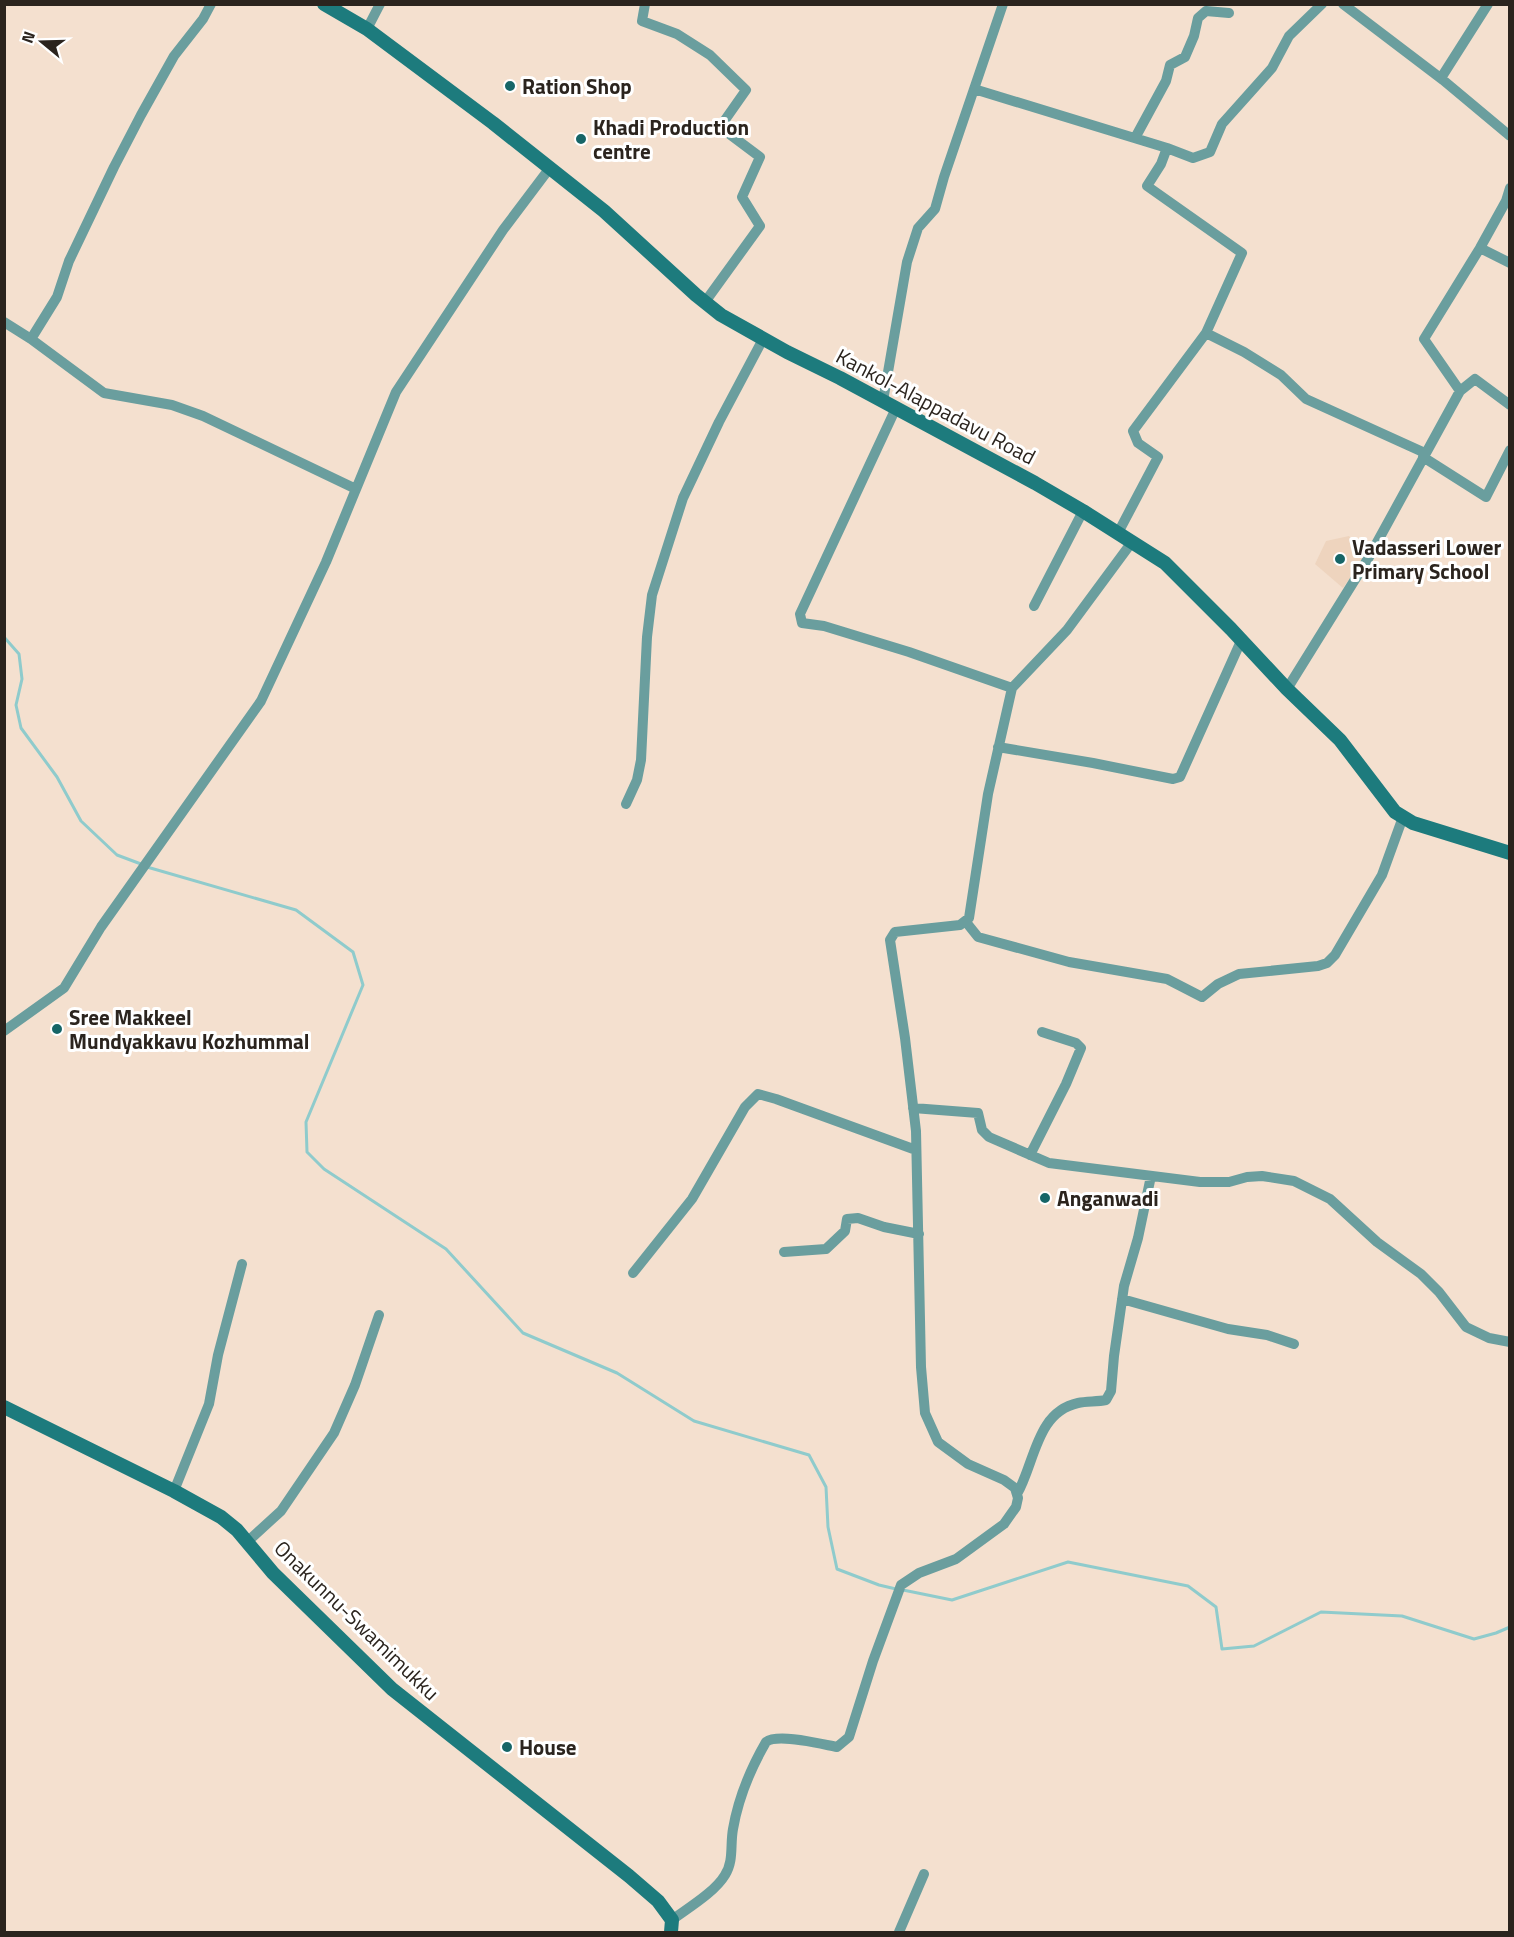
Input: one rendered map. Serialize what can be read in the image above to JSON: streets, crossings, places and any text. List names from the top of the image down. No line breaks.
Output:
{"streets":{"main road":["Kankol-Alappadavu Road","Onakunnu-Swamimukku"]},"places":["Ration Shop","Khadi Production centre","Vadasseri Lower Primary School","Sree Makkeel Mundyakkavu Kozhummal","Anganwadi","House"],"north":"left"}
